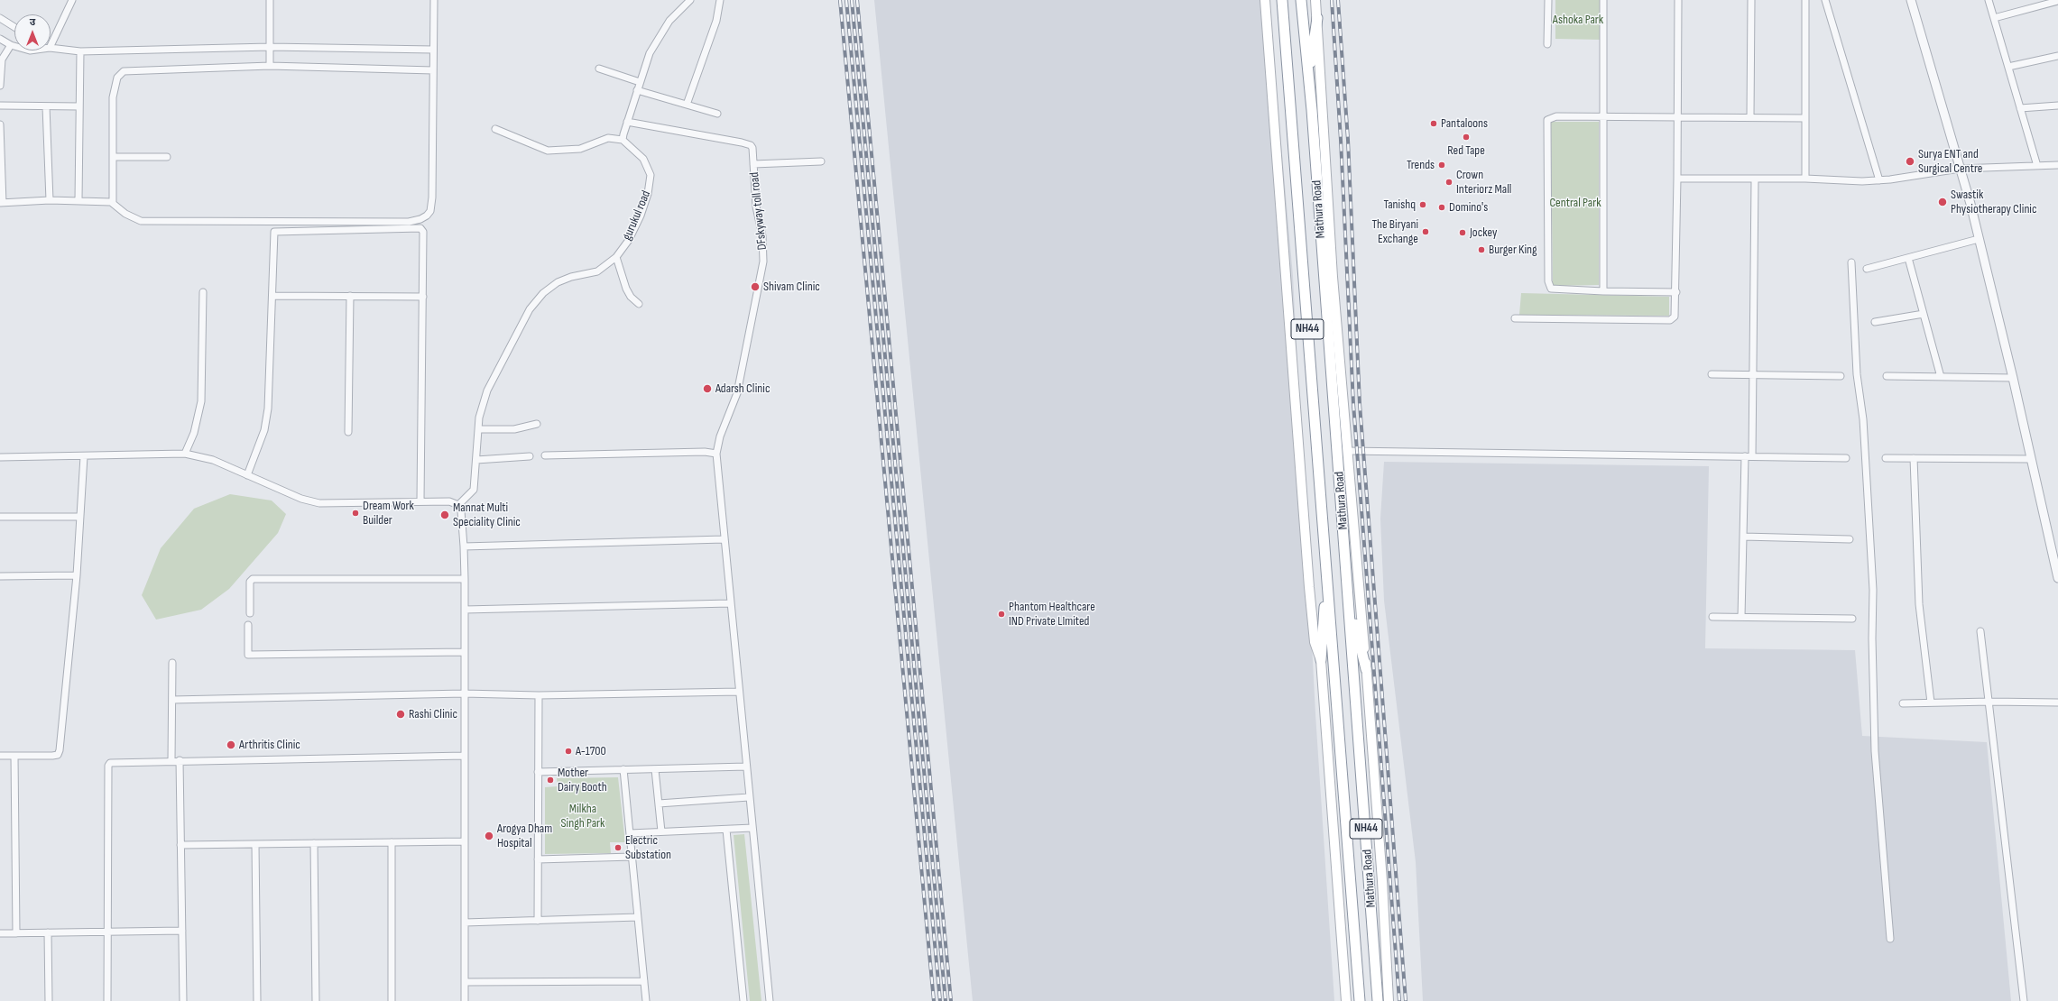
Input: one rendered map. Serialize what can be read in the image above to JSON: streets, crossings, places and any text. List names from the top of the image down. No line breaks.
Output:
{"streets":{"highway":["Mathura Road","NH44"],"street":["DFskyway toll road","gurukul road"]},"parks":["Ashoka Park","Central Park","Milkha Singh Park"],"places":["Pantaloons","Red Tape","Surya ENT and Surgical Centre","Trends","Crown Interiorz Mall","Swastik Physiotherapy Clinic","Tanishq","Domino's","The Biryani Exchange","Jockey","Burger King","Shivam Clinic","Adarsh Clinic","Dream Work Builder","Mannat Multi Speciality Clinic","Phantom Healthcare IND Private LImited","Rashi Clinic","Arthritis Clinic","A-1700","Mother Dairy Booth","Arogya Dham Hospital","Electric Substation"],"north":"top"}
